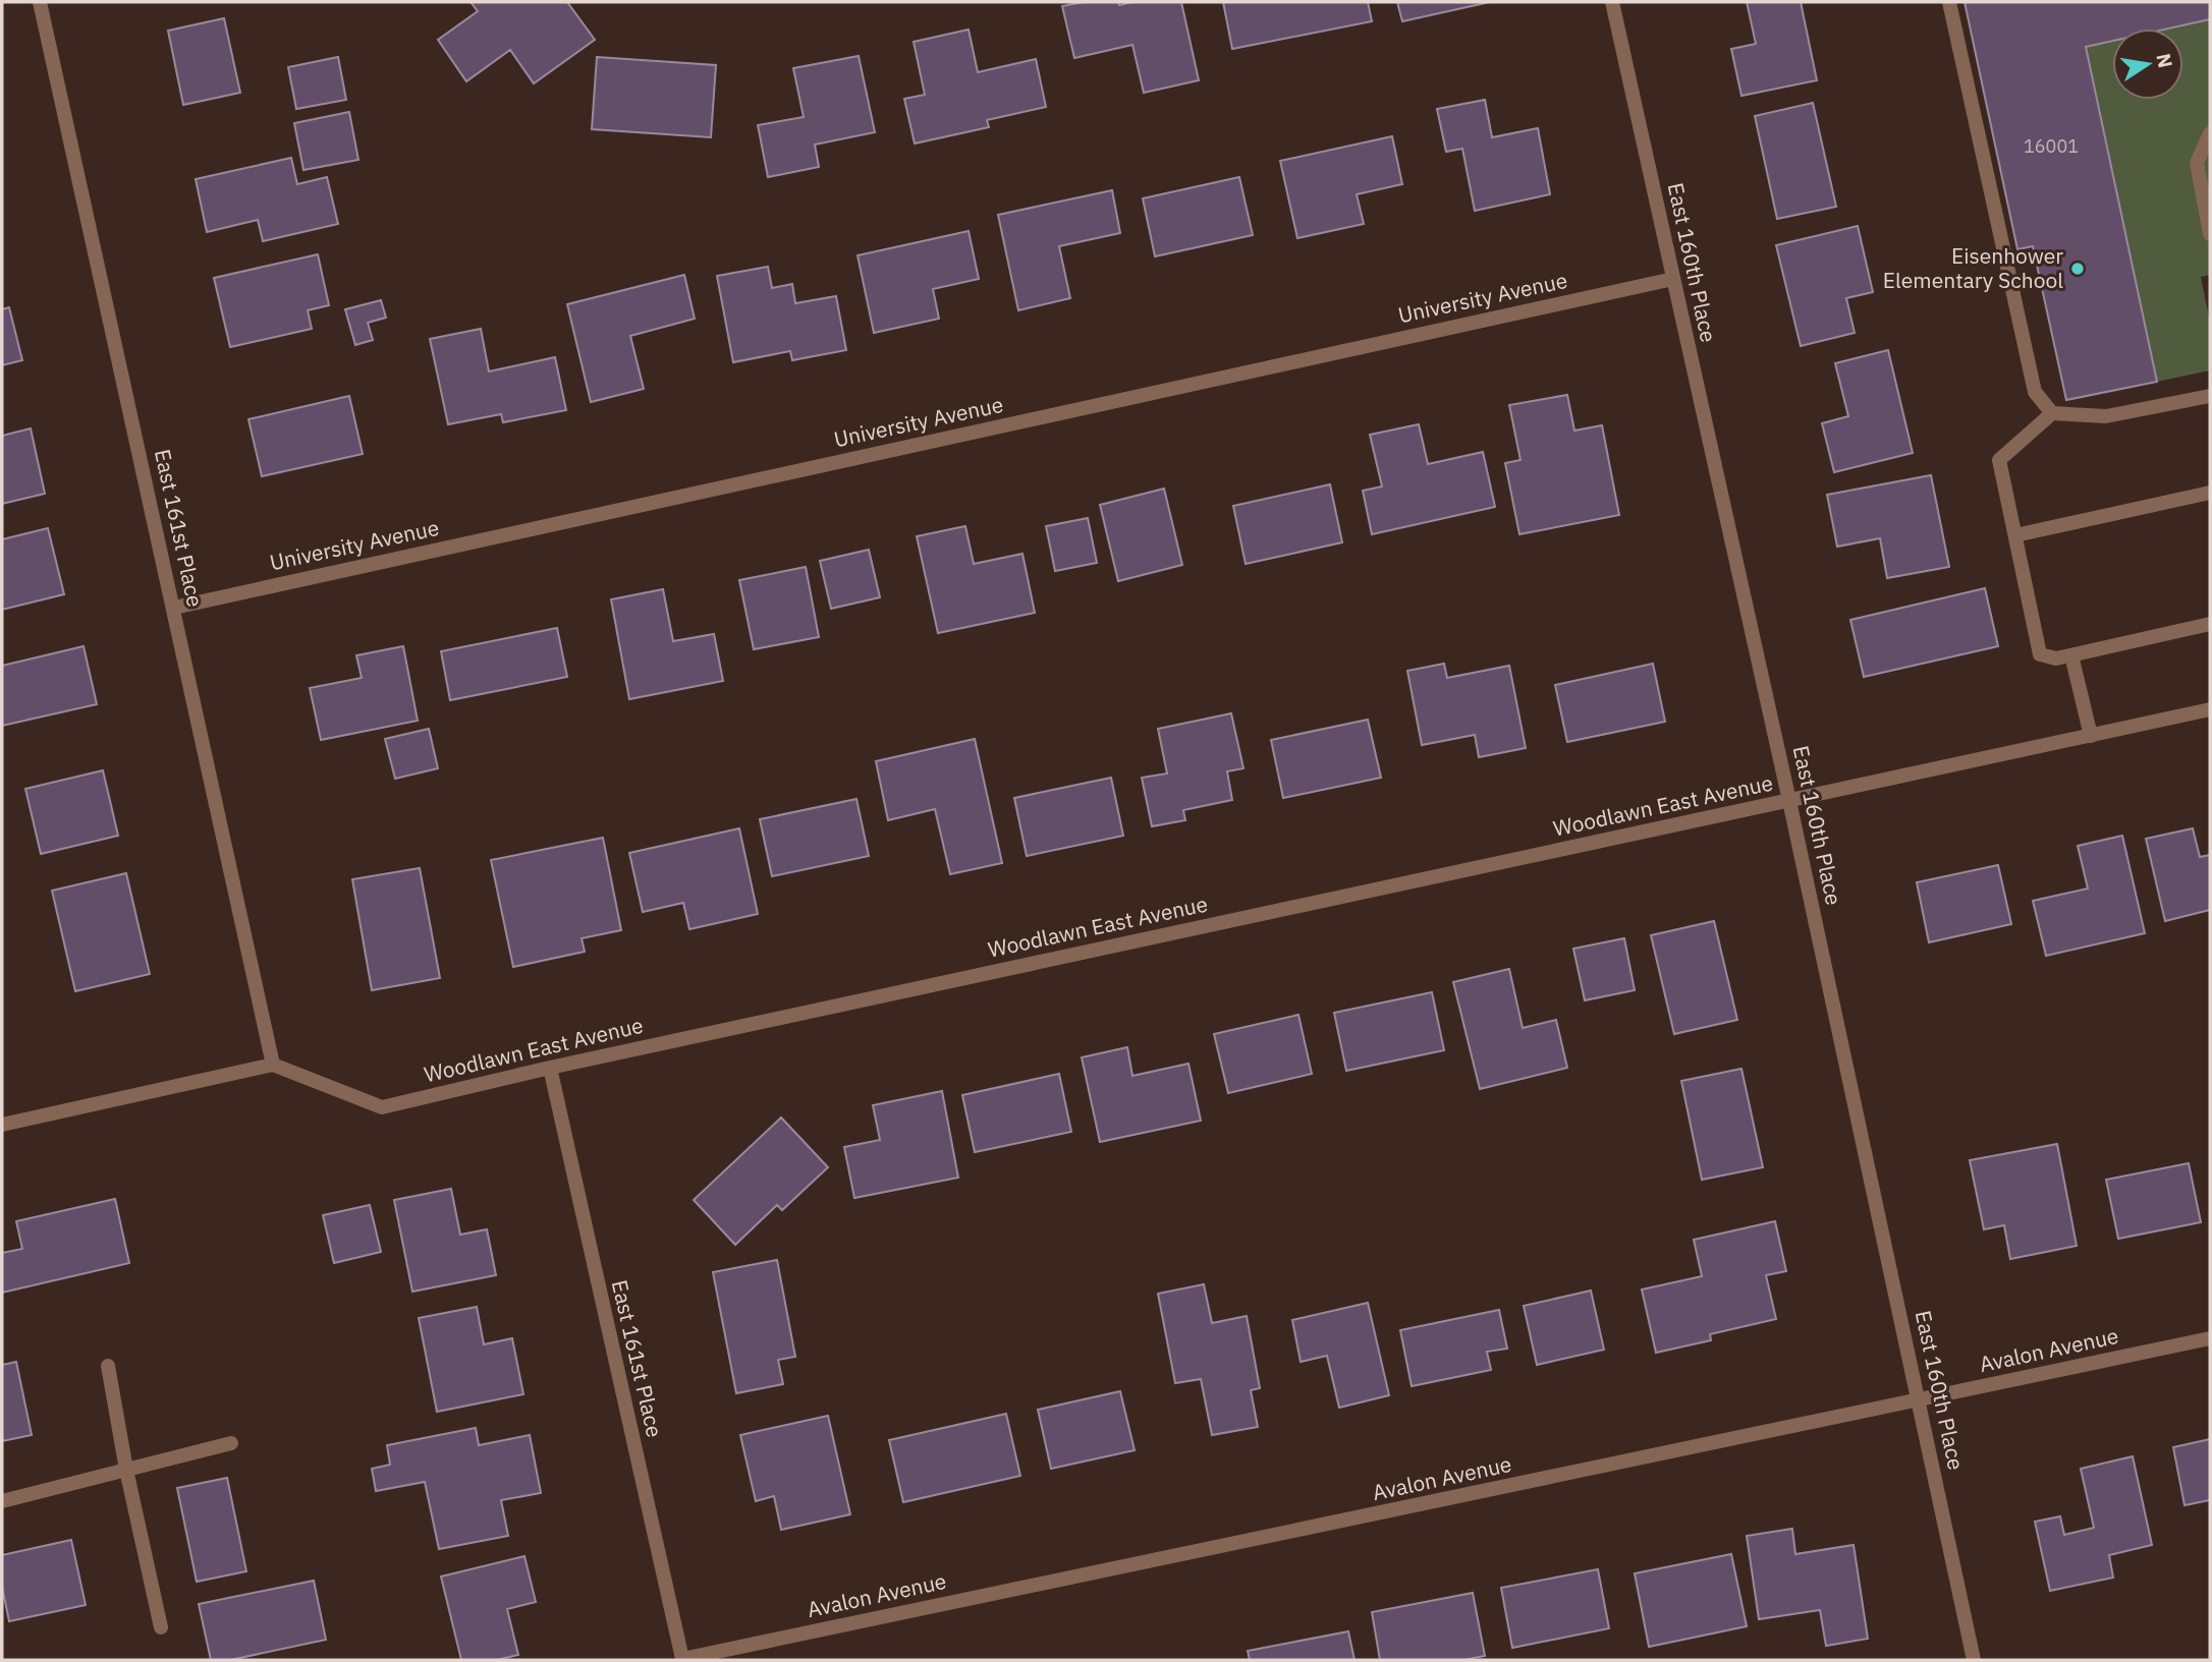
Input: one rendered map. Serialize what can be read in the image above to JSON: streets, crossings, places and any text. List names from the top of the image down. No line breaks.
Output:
{"streets":{"street":["East 160th Place","University Avenue","East 161st Place","Woodlawn East Avenue","Avalon Avenue"]},"crossings":[["East 160th Place","University Avenue"],["East 160th Place","Woodlawn East Avenue"],["East 160th Place","Avalon Avenue"],["University Avenue","East 161st Place"],["East 161st Place","Woodlawn East Avenue"],["East 161st Place","Avalon Avenue"]],"places":["Eisenhower Elementary School"],"house_numbers":["16001"],"north":"right"}
